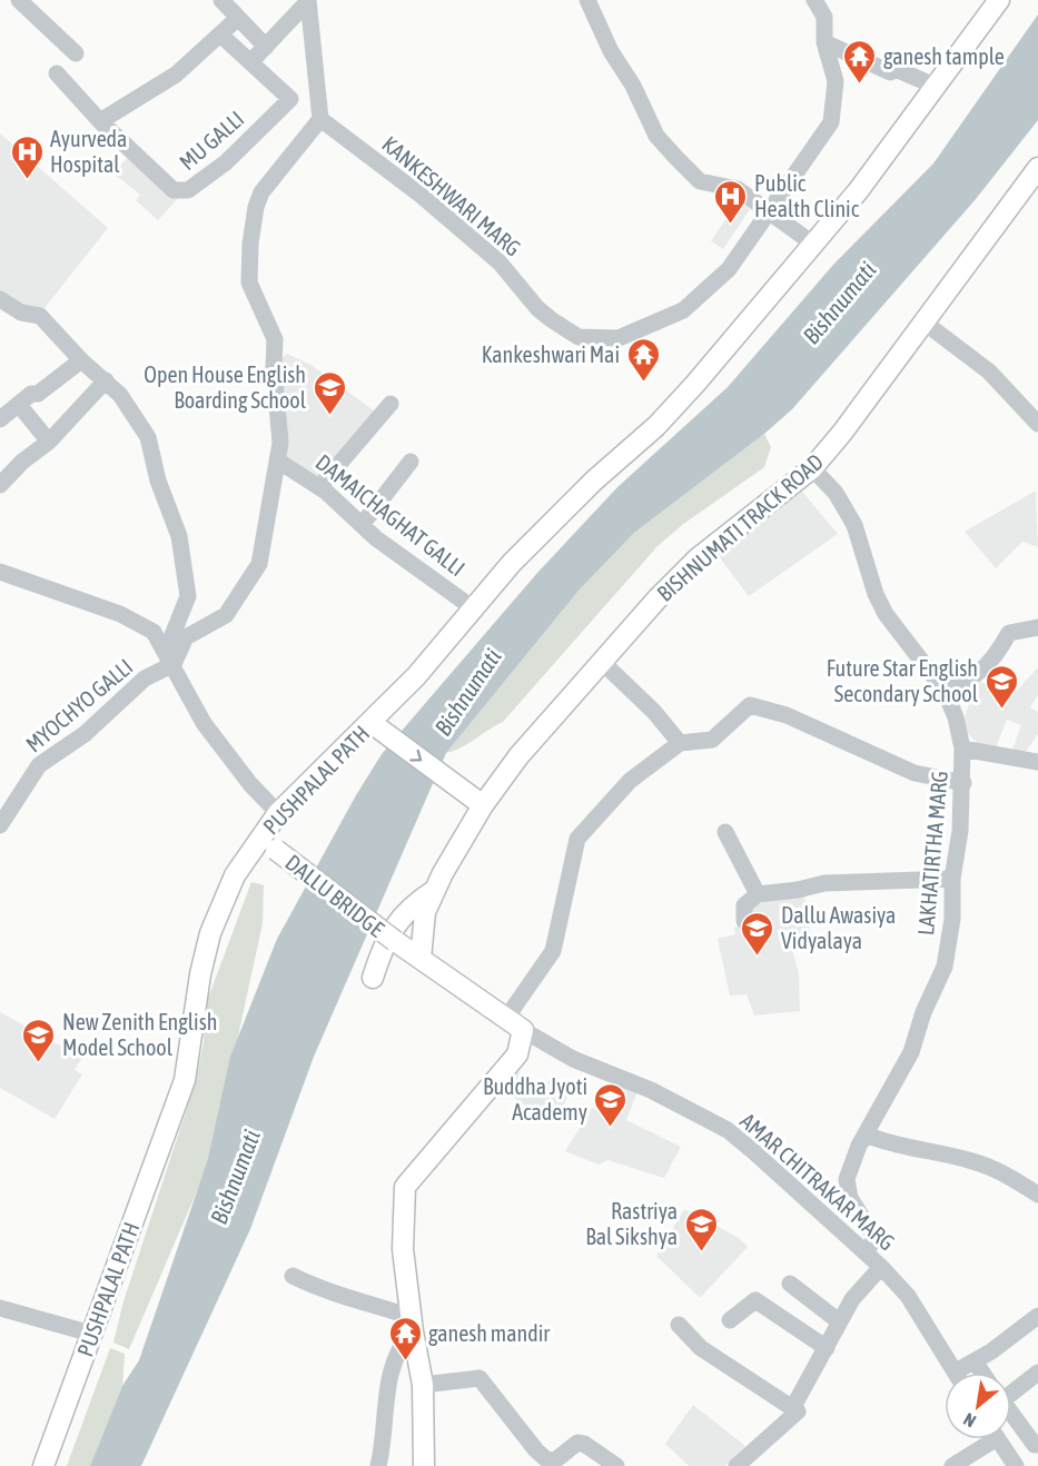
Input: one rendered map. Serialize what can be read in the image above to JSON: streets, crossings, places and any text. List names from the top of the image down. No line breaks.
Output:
{"streets":{"main road":["BISHNUMATI TRACK ROAD","PUSHPALAL PATH","DALLU BRIDGE"],"street":["MU GALLI","KANKESHWARI MARG","DAMAICHAGHAT GALLI","MYOCHYO GALLI","LAKHATIRTHA MARG","AMAR CHITRAKAR MARG"]},"crossings":[["DAMAICHAGHAT GALLI","PUSHPALAL PATH"],["BISHNUMATI TRACK ROAD","LAKHATIRTHA MARG"],["BISHNUMATI TRACK ROAD","DALLU BRIDGE"],["PUSHPALAL PATH","DALLU BRIDGE"],["DALLU BRIDGE","AMAR CHITRAKAR MARG"]],"water":["Bishnumati"],"places":{"temple":["ganesh tample","Kankeshwari Mai","ganesh mandir"],"hospital":["Ayurveda Hospital","Public Health Clinic"],"school or university":["Open House English Boarding School","Future Star English Secondary School","Dallu Awasiya Vidyalaya","New Zenith English Model School","Buddha Jyoti Academy","Rastriya Bal Sikshya"]},"north":"bottom left"}
